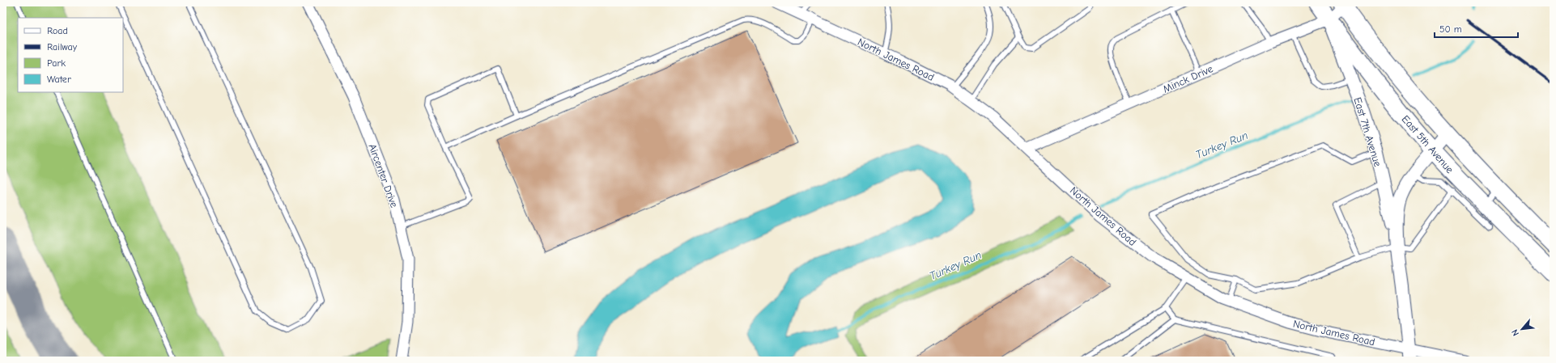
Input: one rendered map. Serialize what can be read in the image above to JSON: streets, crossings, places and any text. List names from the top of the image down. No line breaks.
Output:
{"streets":{"main road":["East 5th Avenue"],"street":["North James Road","Minck Drive","East 7th Avenue","Aircenter Drive"]},"crossings":[["North James Road","Minck Drive"],["North James Road","East 7th Avenue"],["Minck Drive","East 7th Avenue"],["Minck Drive","East 5th Avenue"],["East 7th Avenue","East 5th Avenue"]],"water":["Turkey Run"],"legend":["Road","Railway","Park","Water"],"scale_bar":"50 m","north":"bottom left"}
